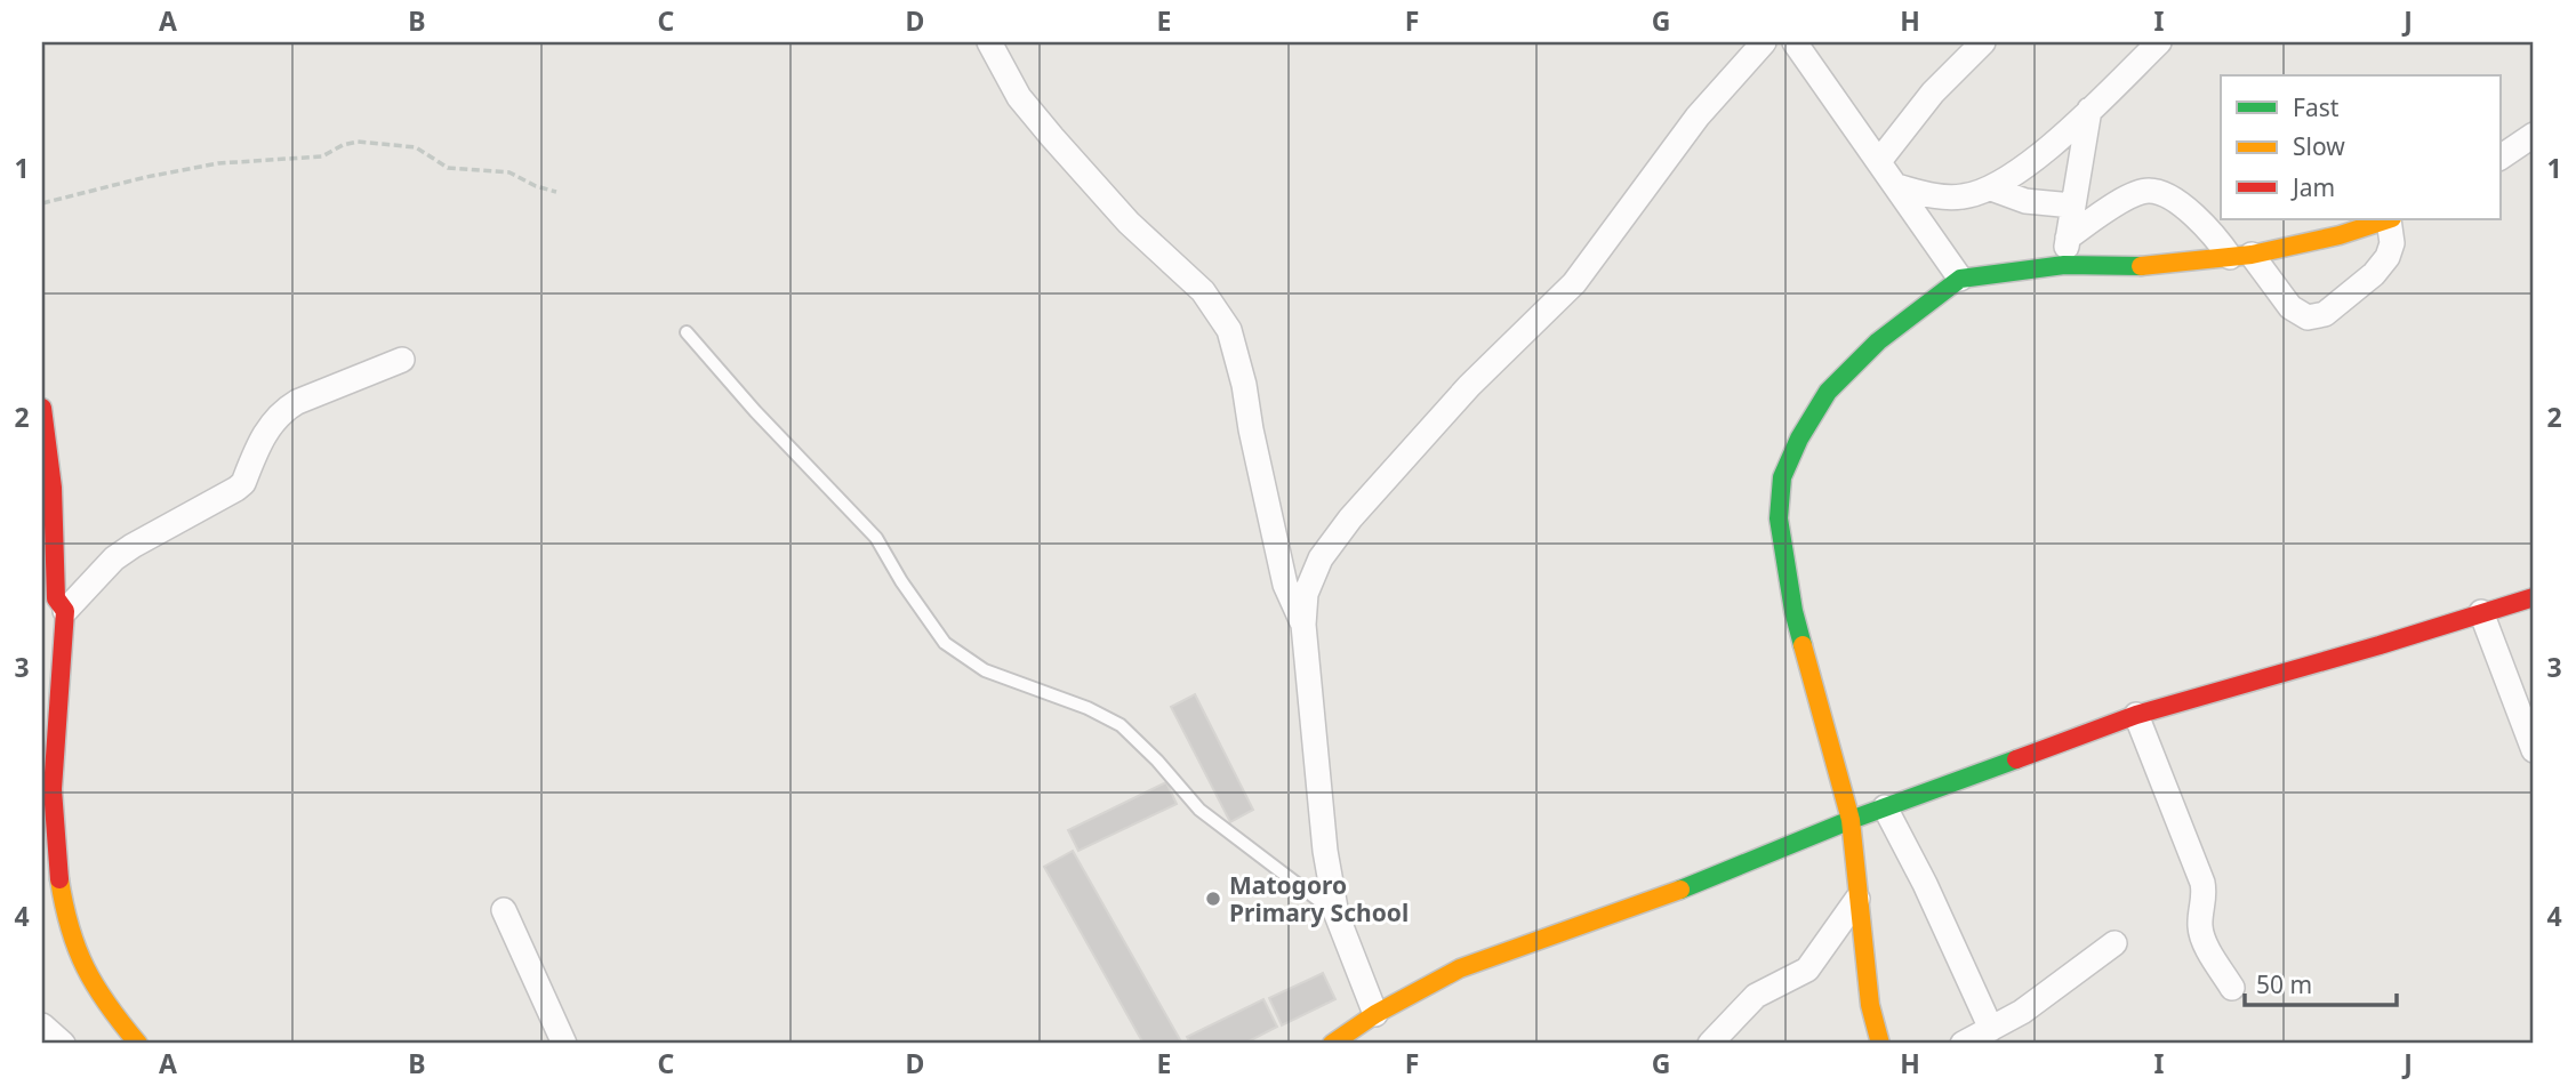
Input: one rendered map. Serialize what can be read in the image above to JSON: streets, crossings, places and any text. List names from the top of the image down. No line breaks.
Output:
{"places":["Matogoro Primary School"],"legend":["Fast","Slow","Jam"],"scale_bar":"50 m","grid":{"columns":["A","B","C","D","E","F","G","H","I","J"],"rows":["1","2","3","4"]}}
